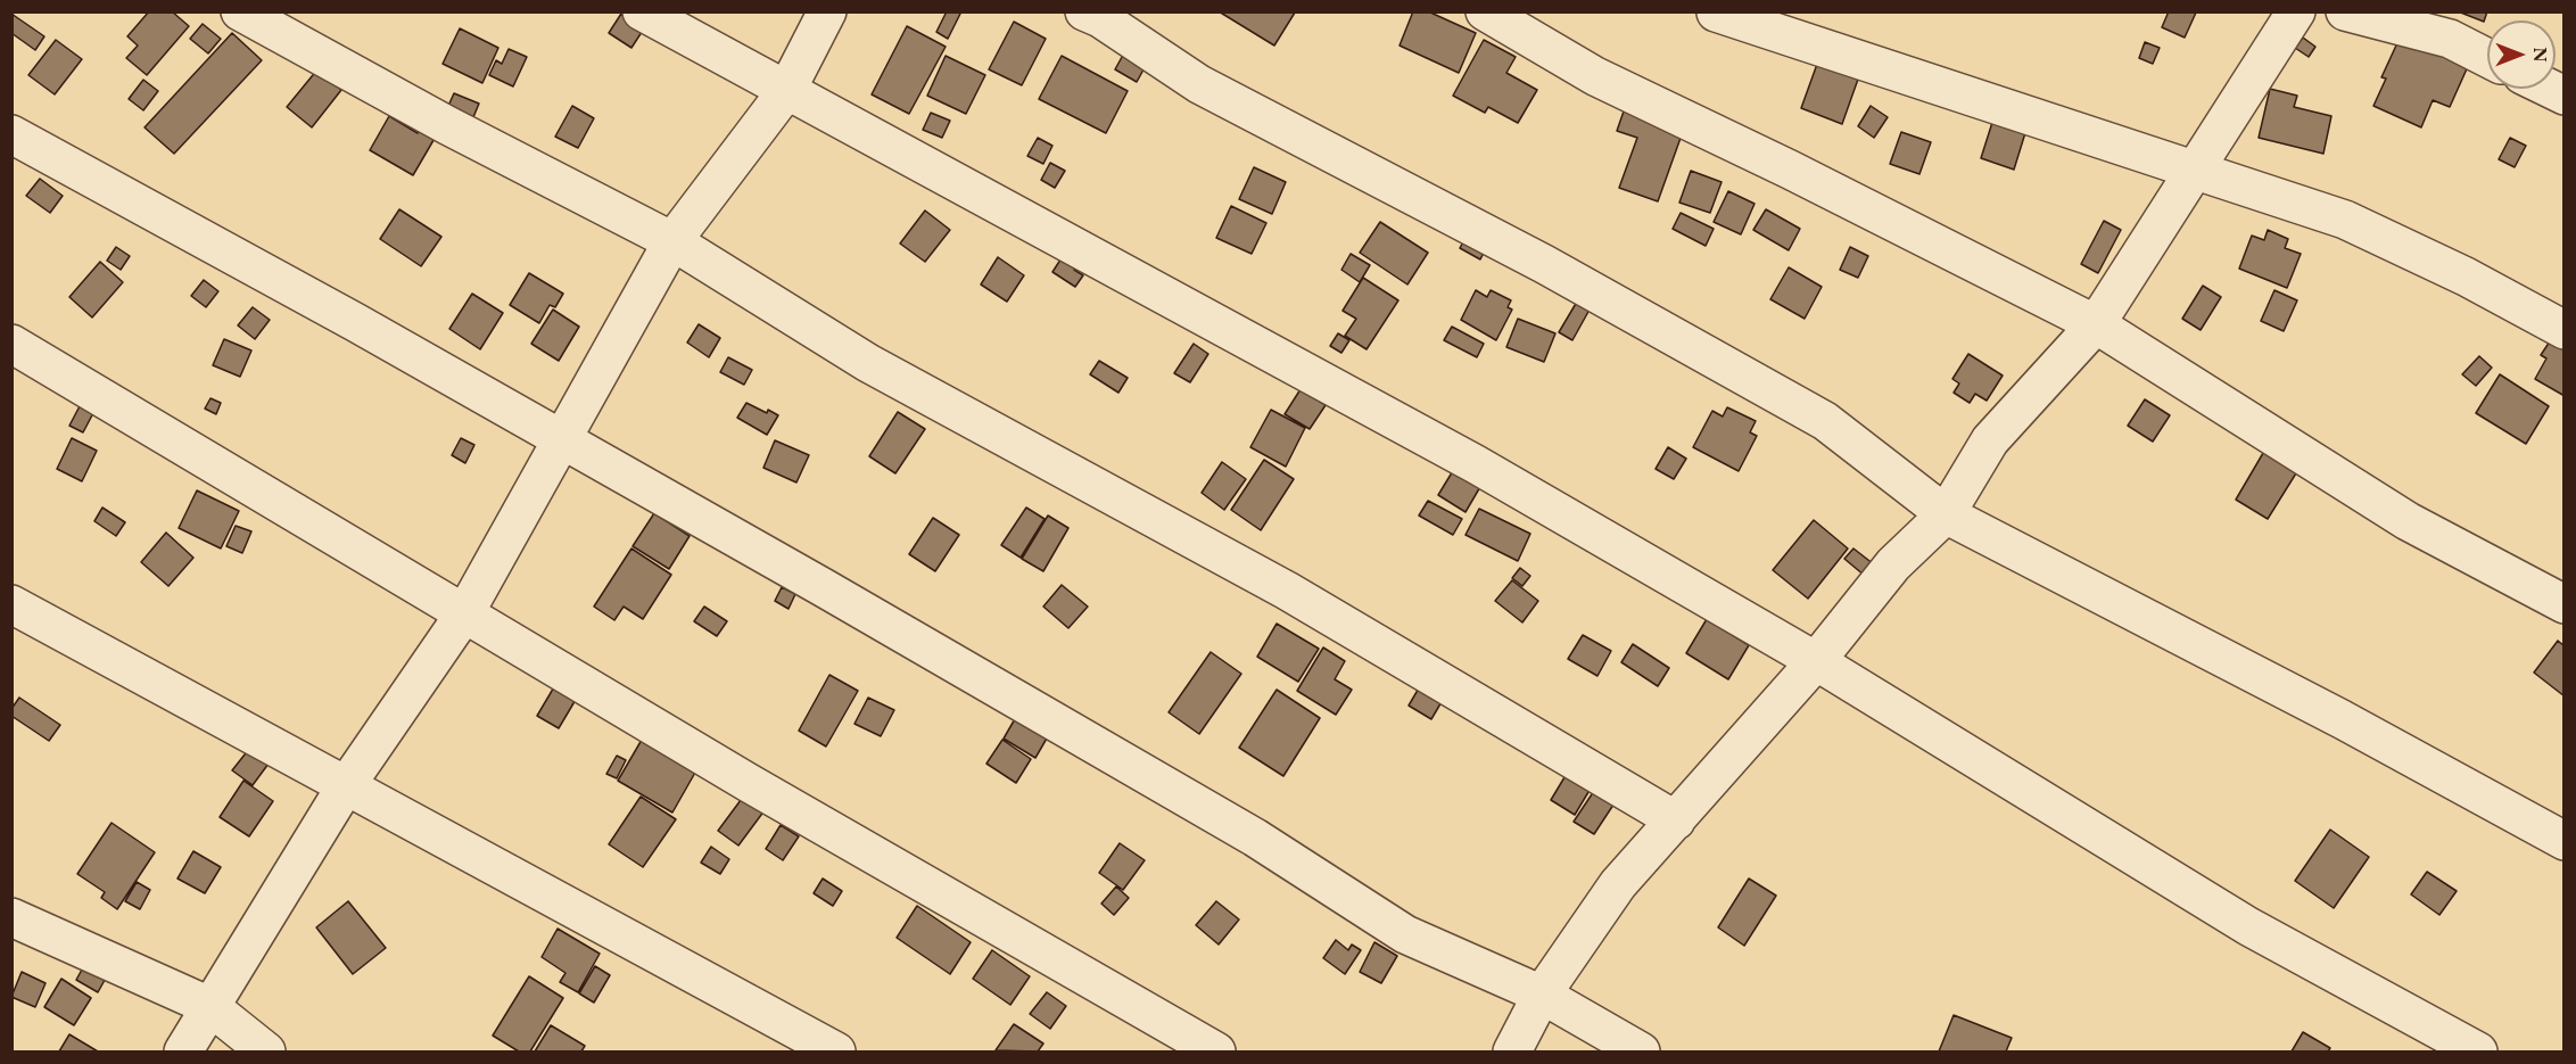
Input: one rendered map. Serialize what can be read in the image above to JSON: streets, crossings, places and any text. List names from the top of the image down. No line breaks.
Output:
{"north":"right"}
